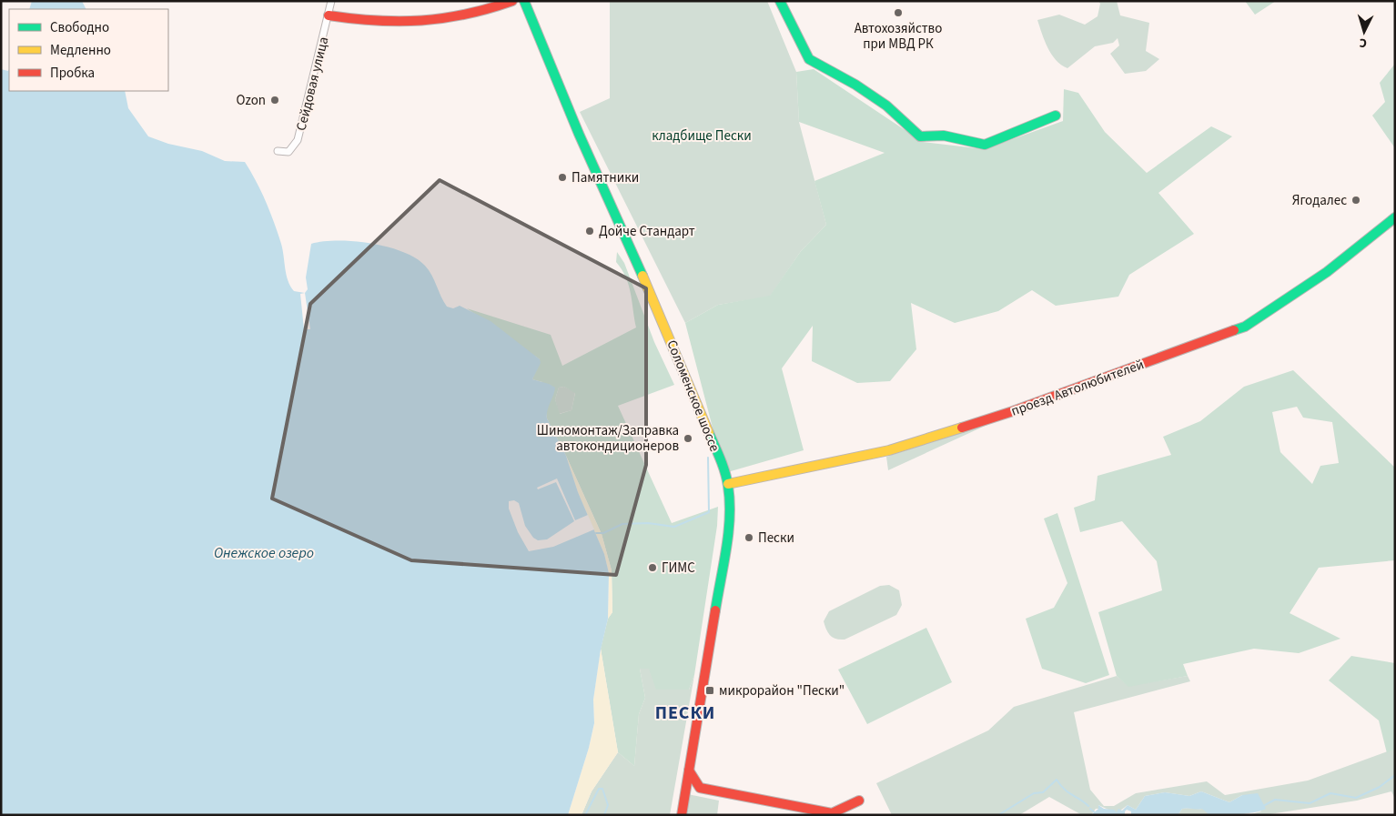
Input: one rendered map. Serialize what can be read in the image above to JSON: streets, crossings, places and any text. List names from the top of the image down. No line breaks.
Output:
{"streets":{"street":["Сейдовая улица","проезд Автолюбителей","Соломенское шоссе"]},"crossings":[["проезд Автолюбителей","Соломенское шоссе"]],"districts":["ПЕСКИ"],"water":["Онежское озеро"],"parks":["кладбище Пески"],"places":{"other":["Автохозяйство при МВД РК","Ozon","Памятники","Ягодалес","Дойче Стандарт","Шиномонтаж/Заправка автокондиционеров","Пески","ГИМС"],"transit":["микрорайон \"Пески\""]},"legend":["Свободно","Медленно","Пробка"],"north":"bottom"}
